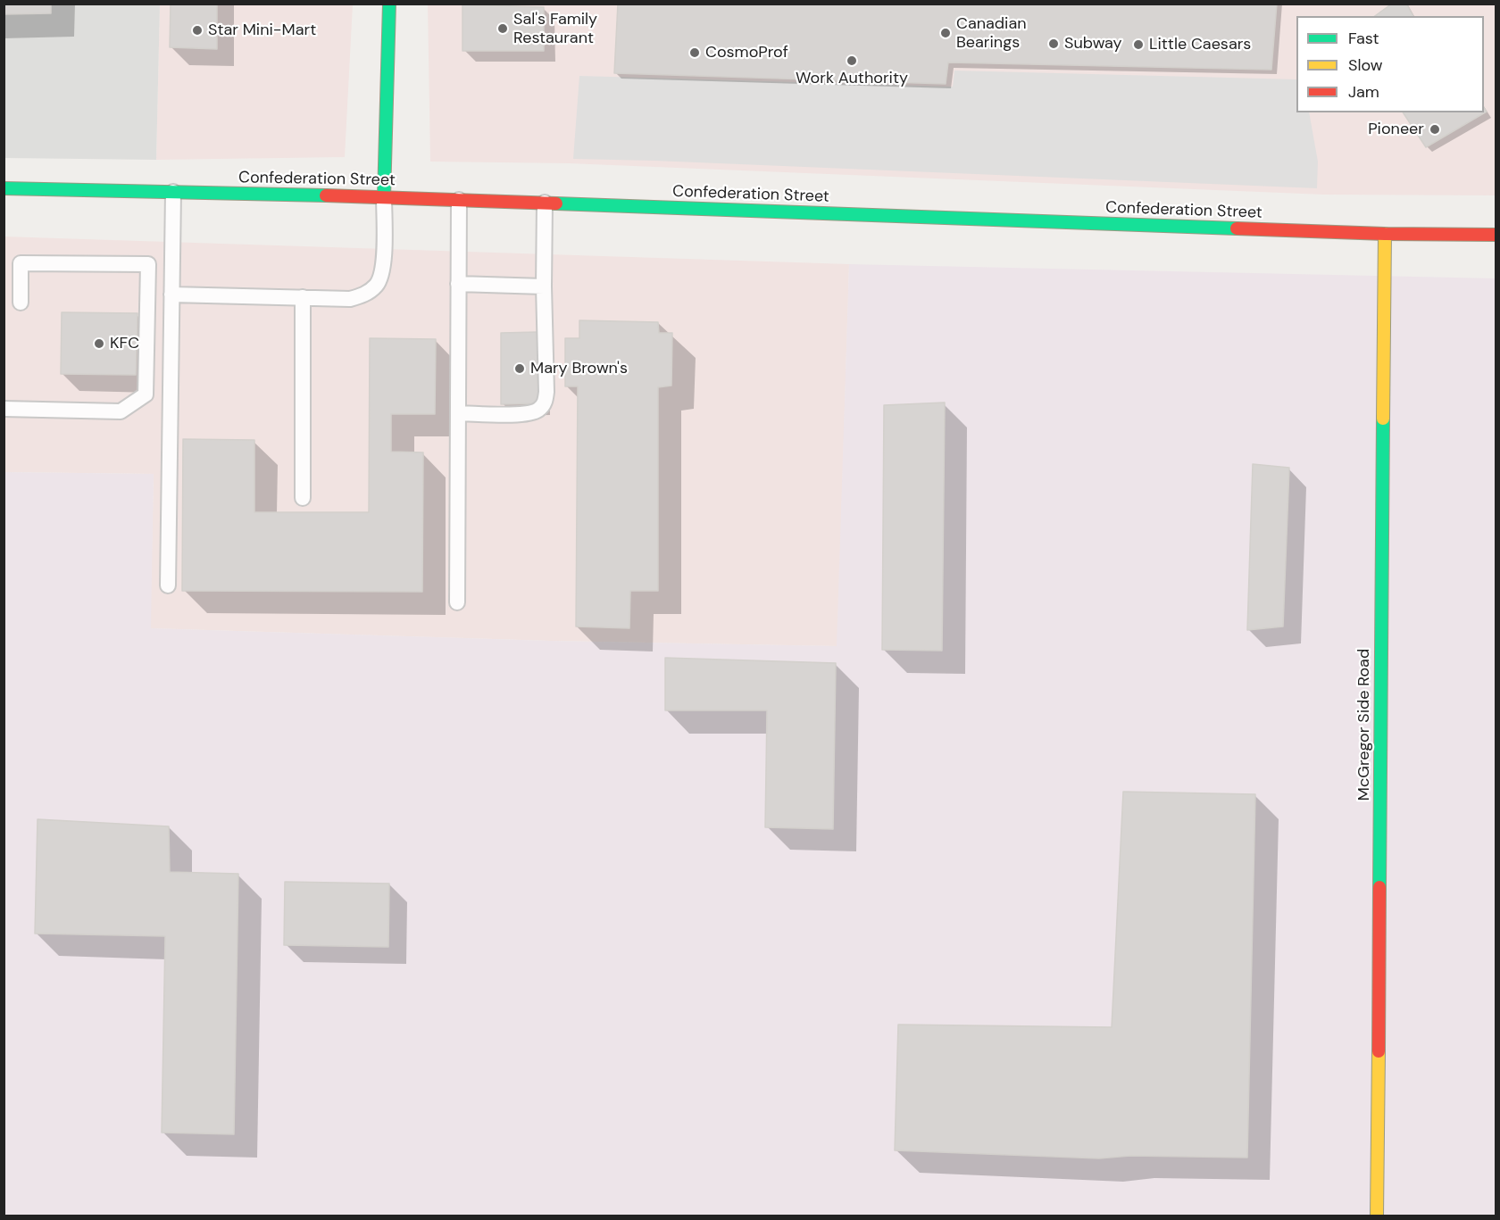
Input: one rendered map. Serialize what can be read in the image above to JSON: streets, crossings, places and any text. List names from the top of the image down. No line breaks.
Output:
{"streets":{"main road":["Confederation Street","McGregor Side Road"]},"crossings":[["Confederation Street","McGregor Side Road"]],"places":["Sal's Family Restaurant","Star Mini-Mart","Canadian Bearings","Subway","Little Caesars","CosmoProf","Work Authority","Pioneer","KFC","Mary Brown's"],"legend":["Fast","Slow","Jam"]}
